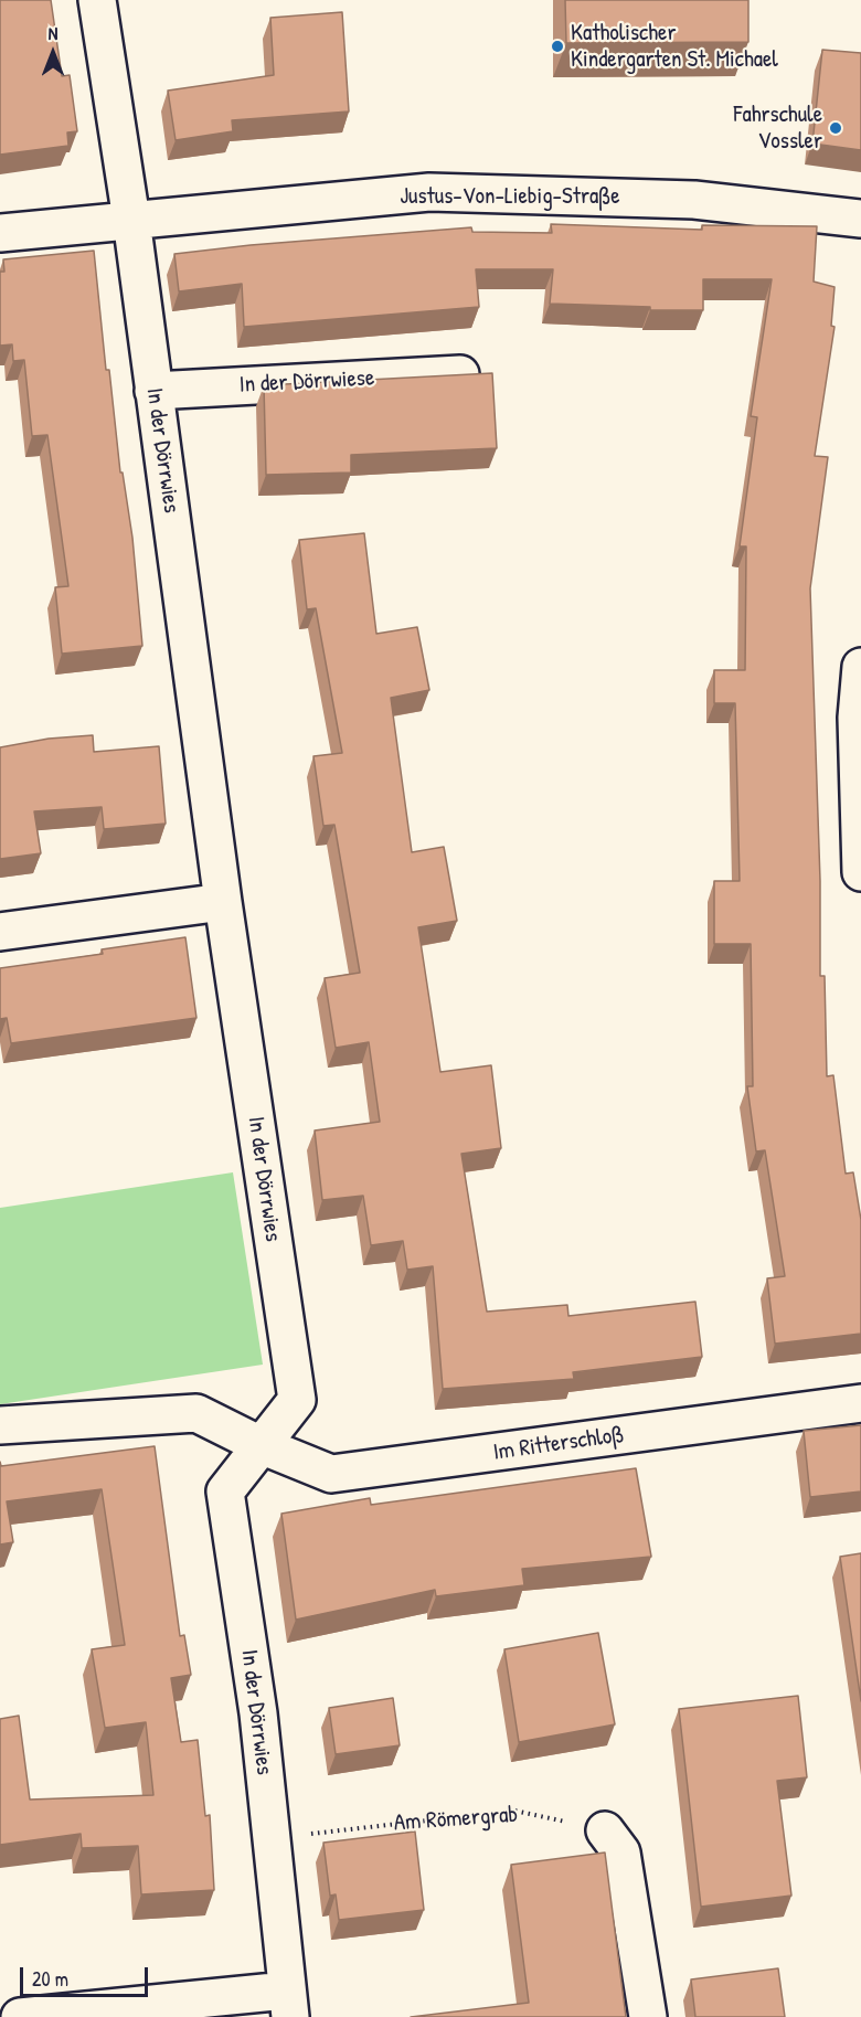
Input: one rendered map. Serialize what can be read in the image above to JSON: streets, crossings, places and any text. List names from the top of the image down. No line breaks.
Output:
{"streets":{"street":["Justus-Von-Liebig-Straße","In der Dörrwiese","In der Dörrwies","Im Ritterschloß"],"path":["Am Römergrab"]},"crossings":[["Justus-Von-Liebig-Straße","In der Dörrwies"],["In der Dörrwiese","In der Dörrwies"],["In der Dörrwies","Im Ritterschloß"],["In der Dörrwies","Am Römergrab"]],"places":["Katholischer Kindergarten St. Michael","Fahrschule Vossler"],"scale_bar":"20 m","north":"top"}
